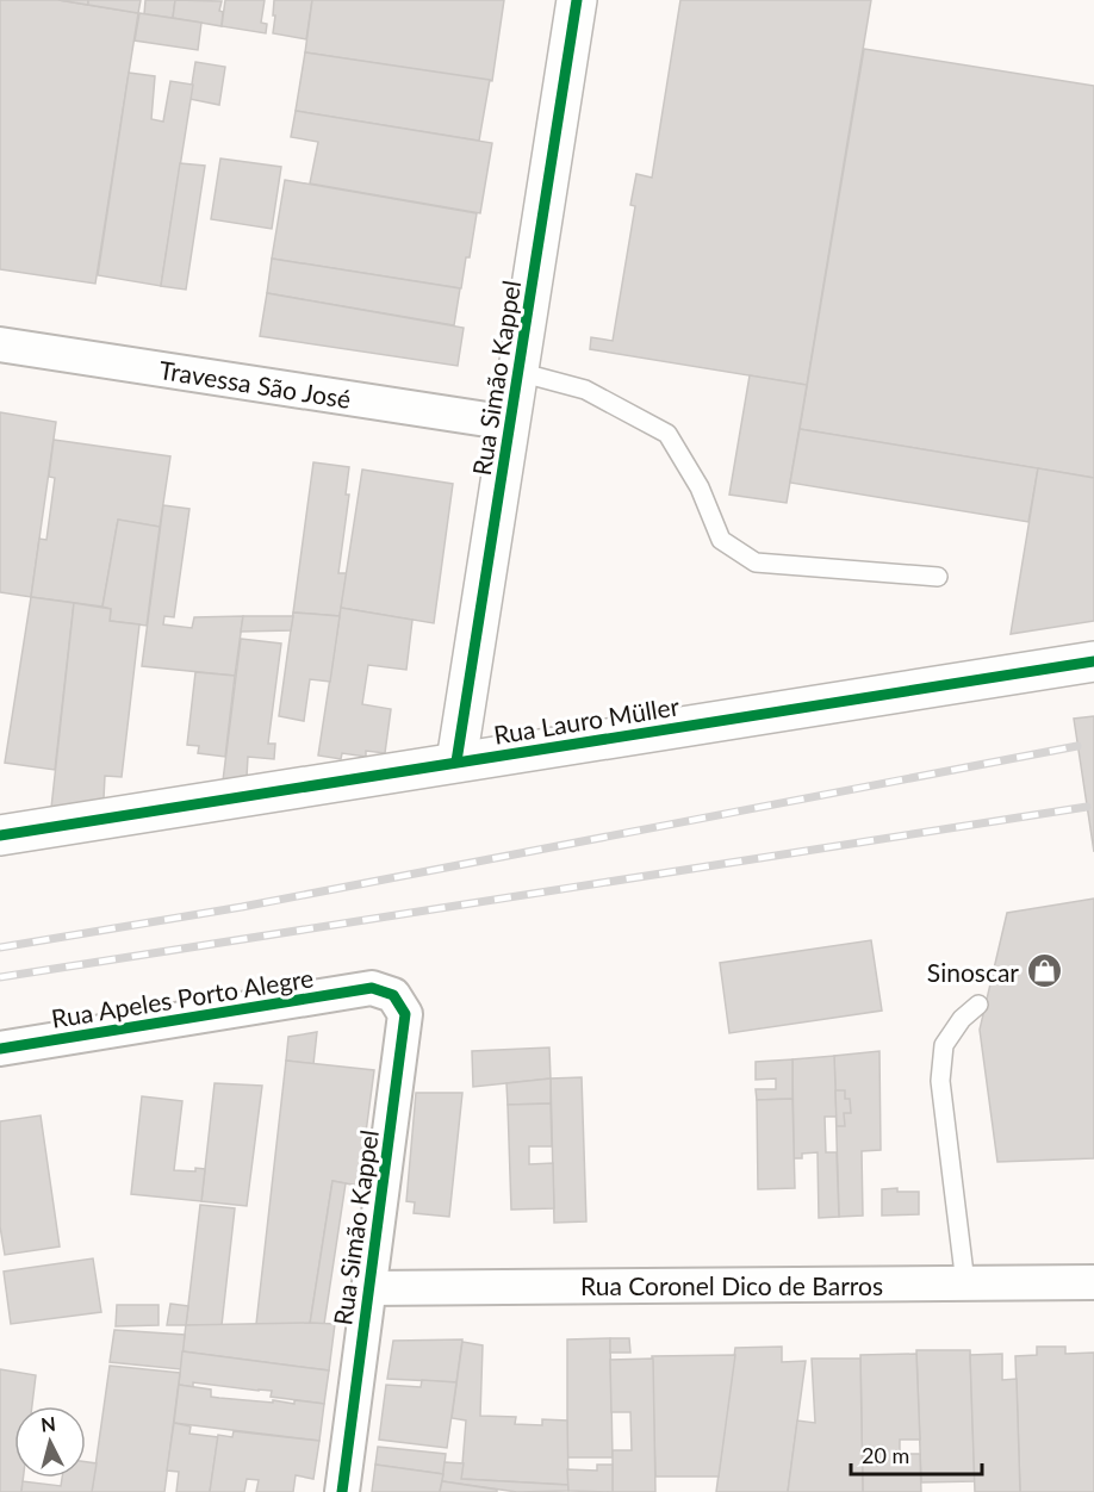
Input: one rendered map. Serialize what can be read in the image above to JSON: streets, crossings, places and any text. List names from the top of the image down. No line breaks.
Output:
{"streets":{"street":["Rua Simão Kappel","Travessa São José","Rua Lauro Müller","Rua Apeles Porto Alegre","Rua Coronel Dico de Barros"]},"crossings":[["Rua Simão Kappel","Travessa São José"],["Rua Simão Kappel","Rua Lauro Müller"],["Rua Simão Kappel","Rua Apeles Porto Alegre"],["Rua Simão Kappel","Rua Coronel Dico de Barros"]],"places":{"shop":["Sinoscar"]},"scale_bar":"20 m","north":"top"}
